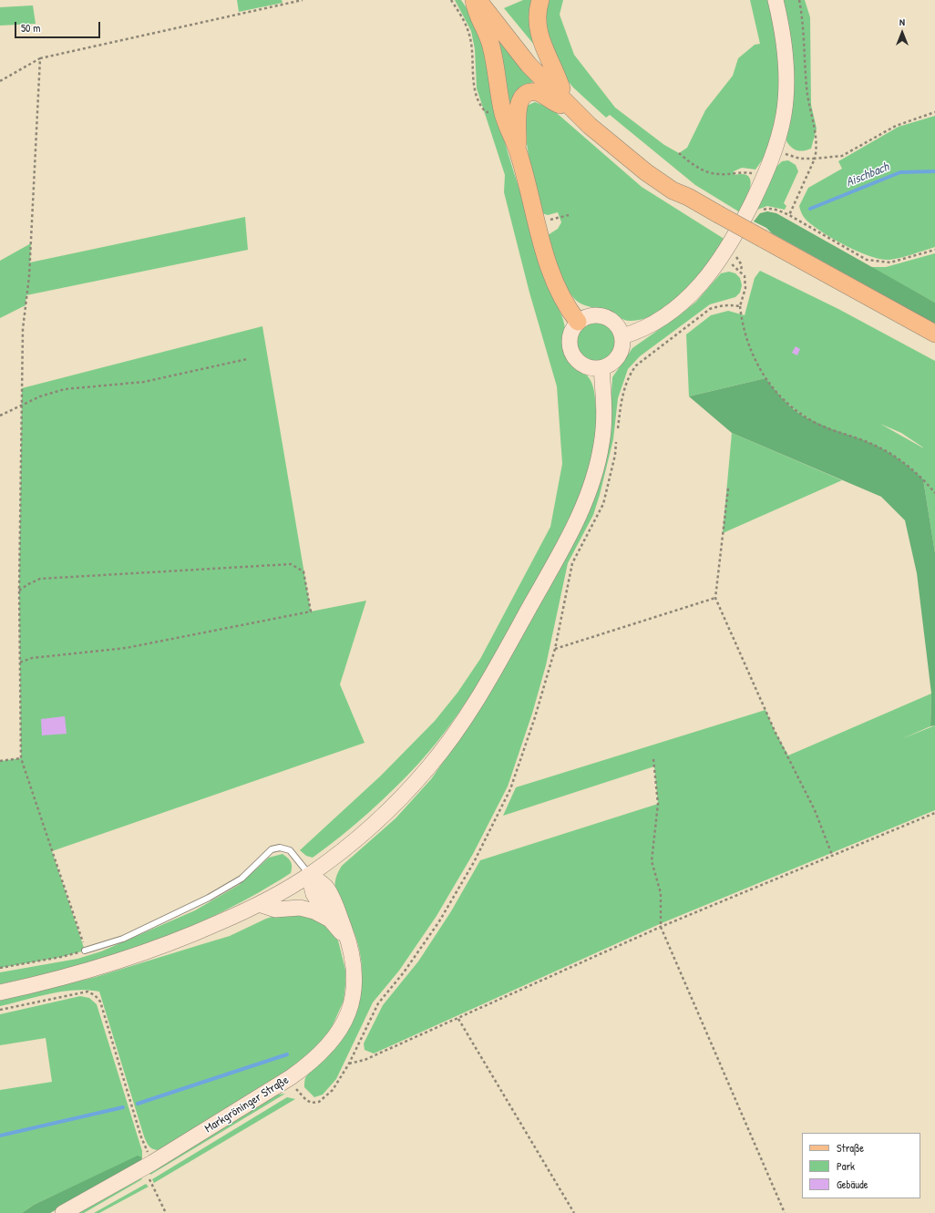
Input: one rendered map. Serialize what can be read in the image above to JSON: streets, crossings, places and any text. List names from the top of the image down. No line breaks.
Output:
{"streets":{"main road":["Markgröninger Straße"]},"water":["Aischbach"],"legend":["Straße","Park","Gebäude"],"scale_bar":"50 m","north":"top"}
